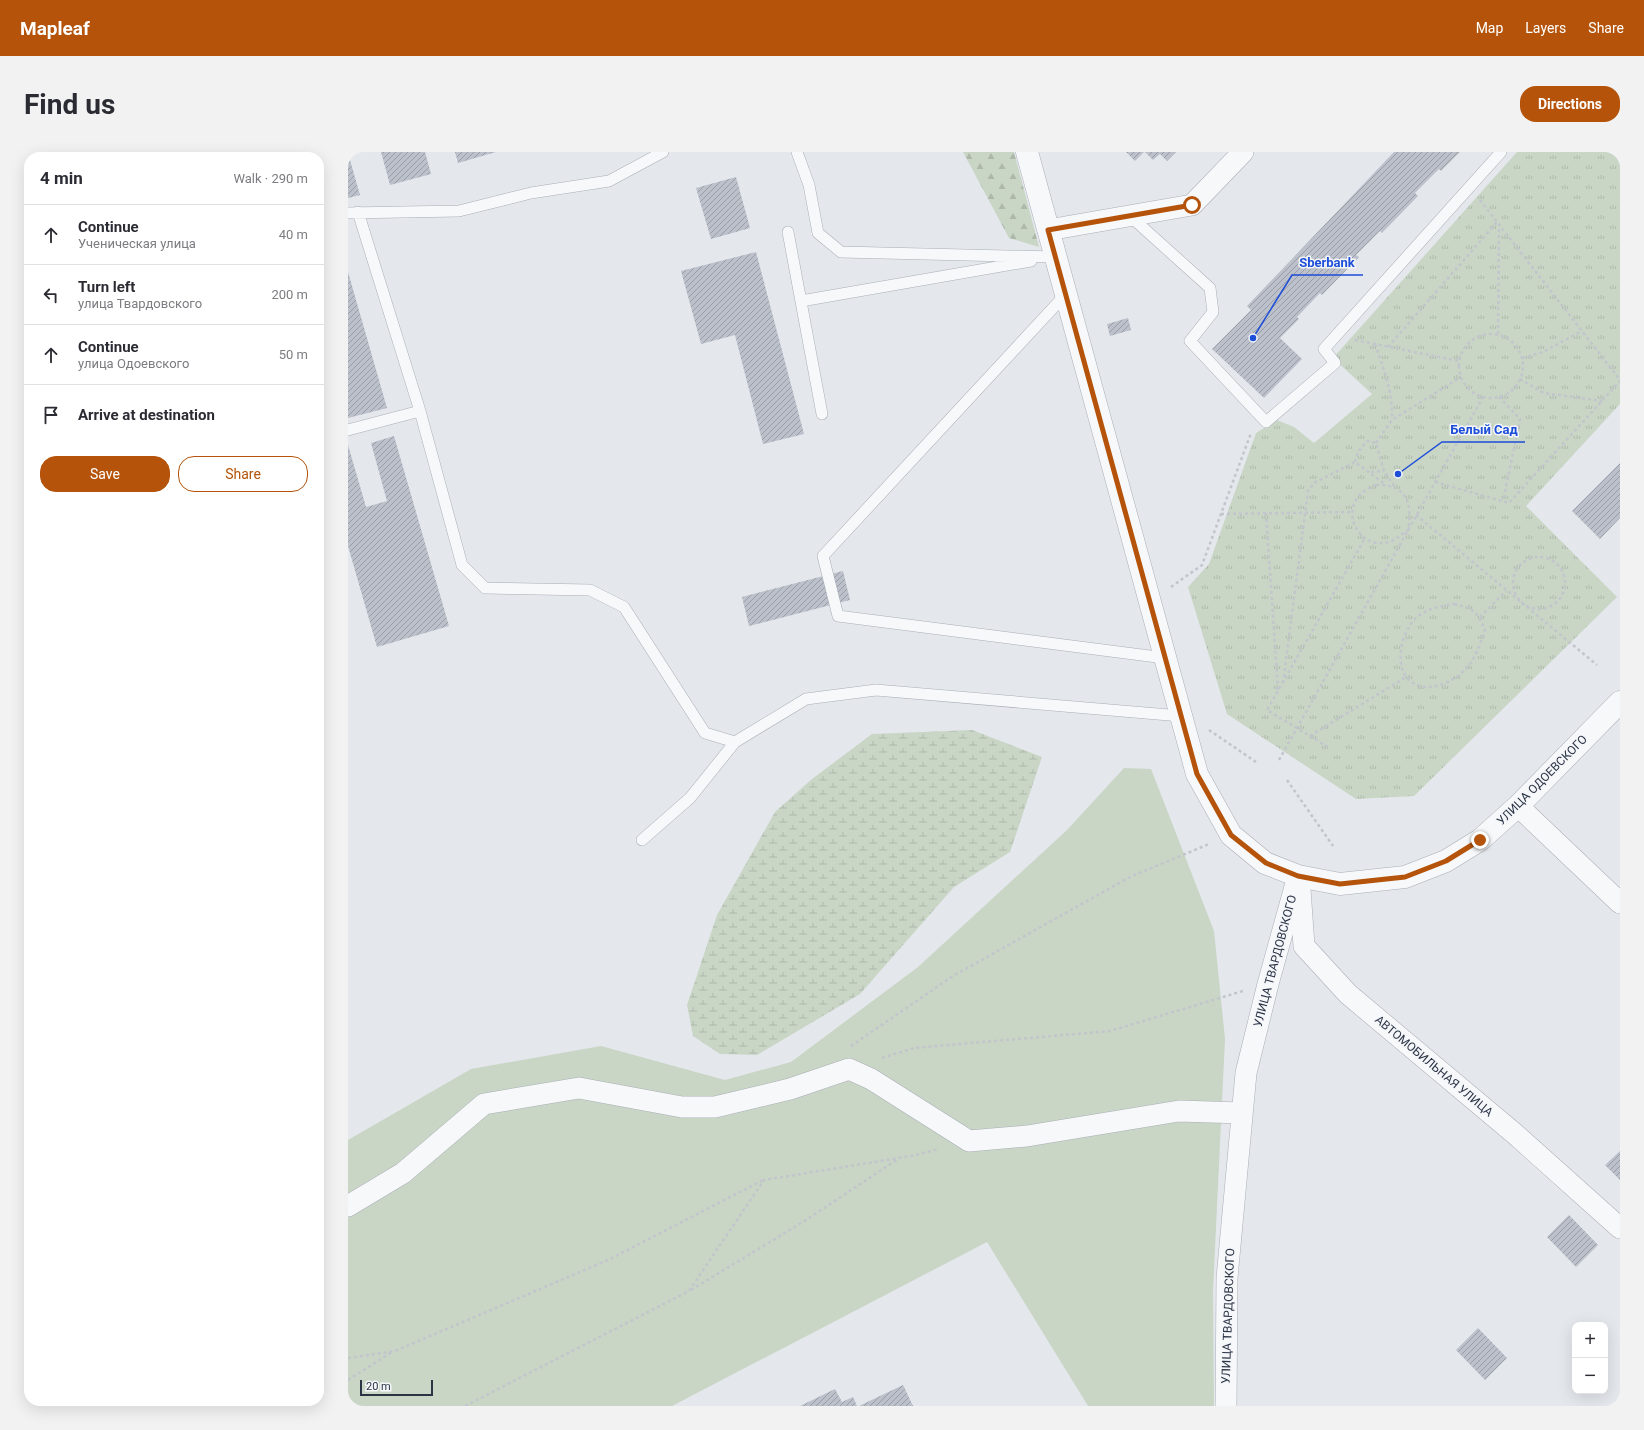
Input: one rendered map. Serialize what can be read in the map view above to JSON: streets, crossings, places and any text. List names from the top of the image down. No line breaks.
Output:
{"streets":{"street":["УЛИЦА ОДОЕВСКОГО","УЛИЦА ТВАРДОВСКОГО","АВТОМОБИЛЬНАЯ УЛИЦА"]},"crossings":[["УЛИЦА ОДОЕВСКОГО","УЛИЦА ТВАРДОВСКОГО"],["УЛИЦА ОДОЕВСКОГО","АВТОМОБИЛЬНАЯ УЛИЦА"],["УЛИЦА ТВАРДОВСКОГО","АВТОМОБИЛЬНАЯ УЛИЦА"]],"places":["Sberbank","Белый Сад"],"scale_bar":"20 m","page":{"header":"Mapleaf","nav":["Map","Layers","Share"],"buttons":["Directions",["Save","Share"]],"title":"Find us","heading":["4 min","Walk · 290 m"],"list":[["Continue","Ученическая улица","40 m"],["Turn left","улица Твардовского","200 m"],["Continue","улица Одоевского","50 m"],"Arrive at destination"],"map_buttons":["+","−"],"scale":"20 m"}}
